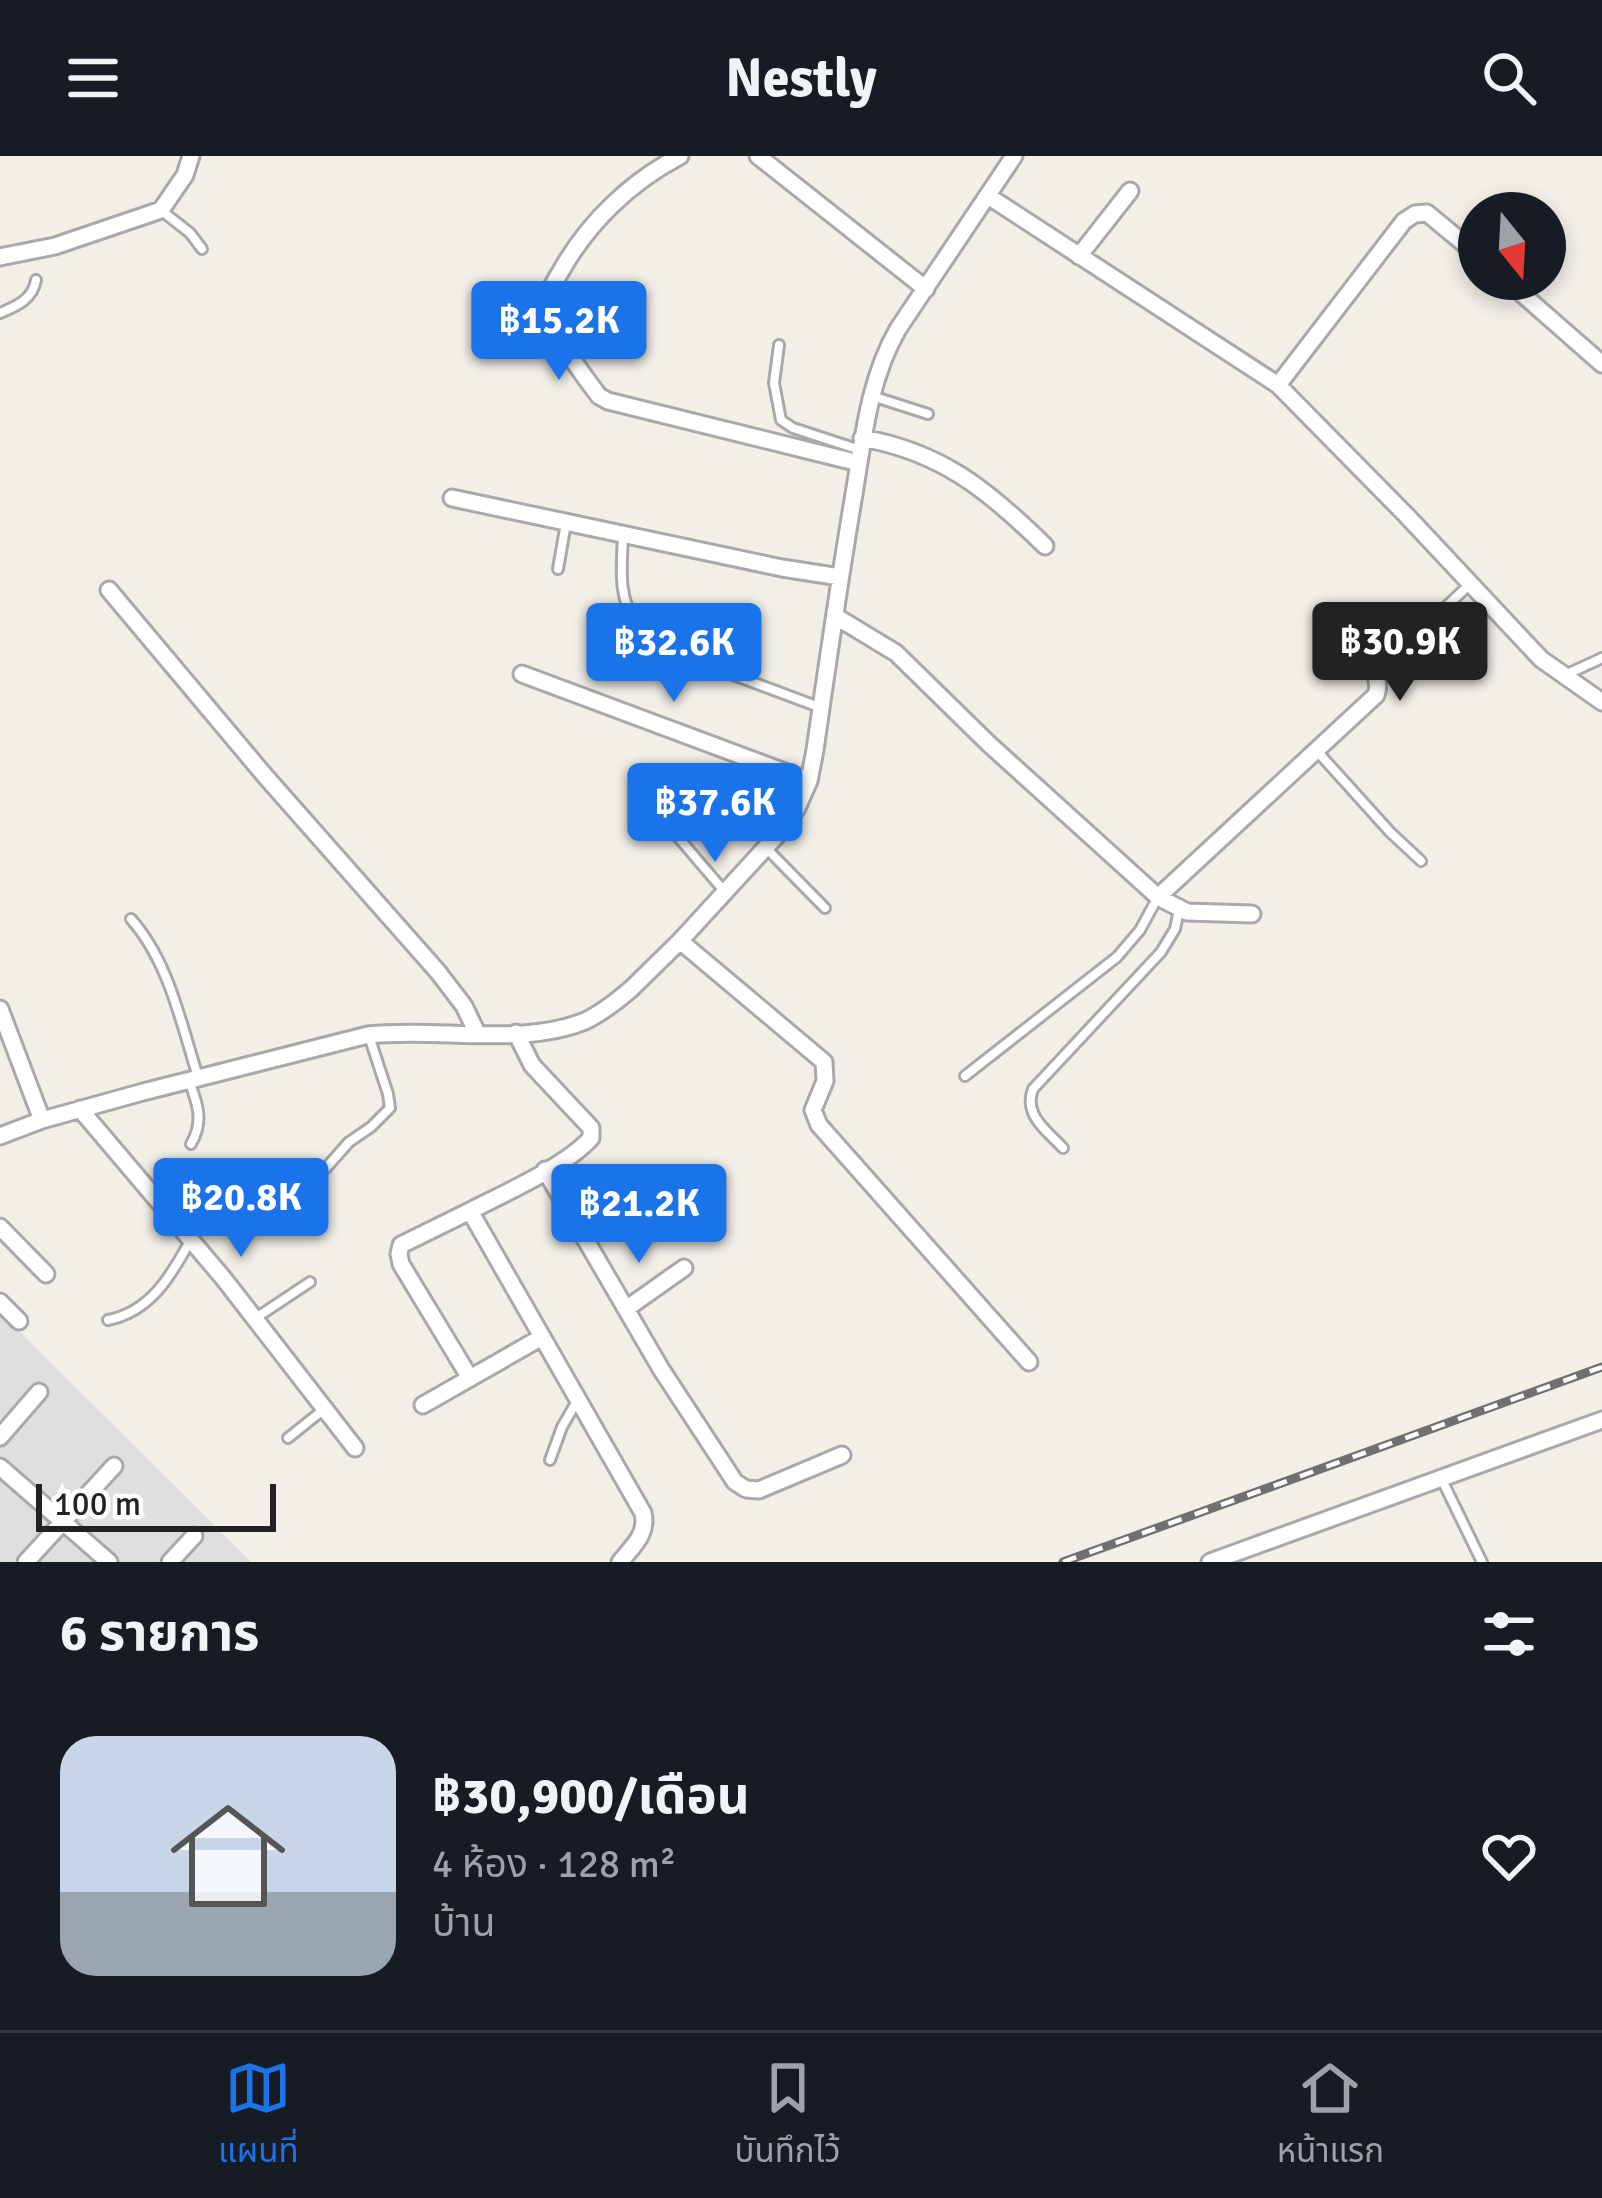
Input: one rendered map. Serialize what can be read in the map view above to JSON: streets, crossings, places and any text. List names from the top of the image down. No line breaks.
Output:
{"scale_bar":"100 m","north":"bottom","page":{"header":"Nestly","price":["฿15.2K","฿30.9K","฿32.6K","฿37.6K","฿20.8K","฿21.2K"],"scale":"100 m","heading":"6 รายการ","list":[{"name":"฿30,900/เดือน","note":"4 ห้อง · 128 m² · บ้าน"}],"tabs":["แผนที่","บันทึกไว้","หน้าแรก"]}}
